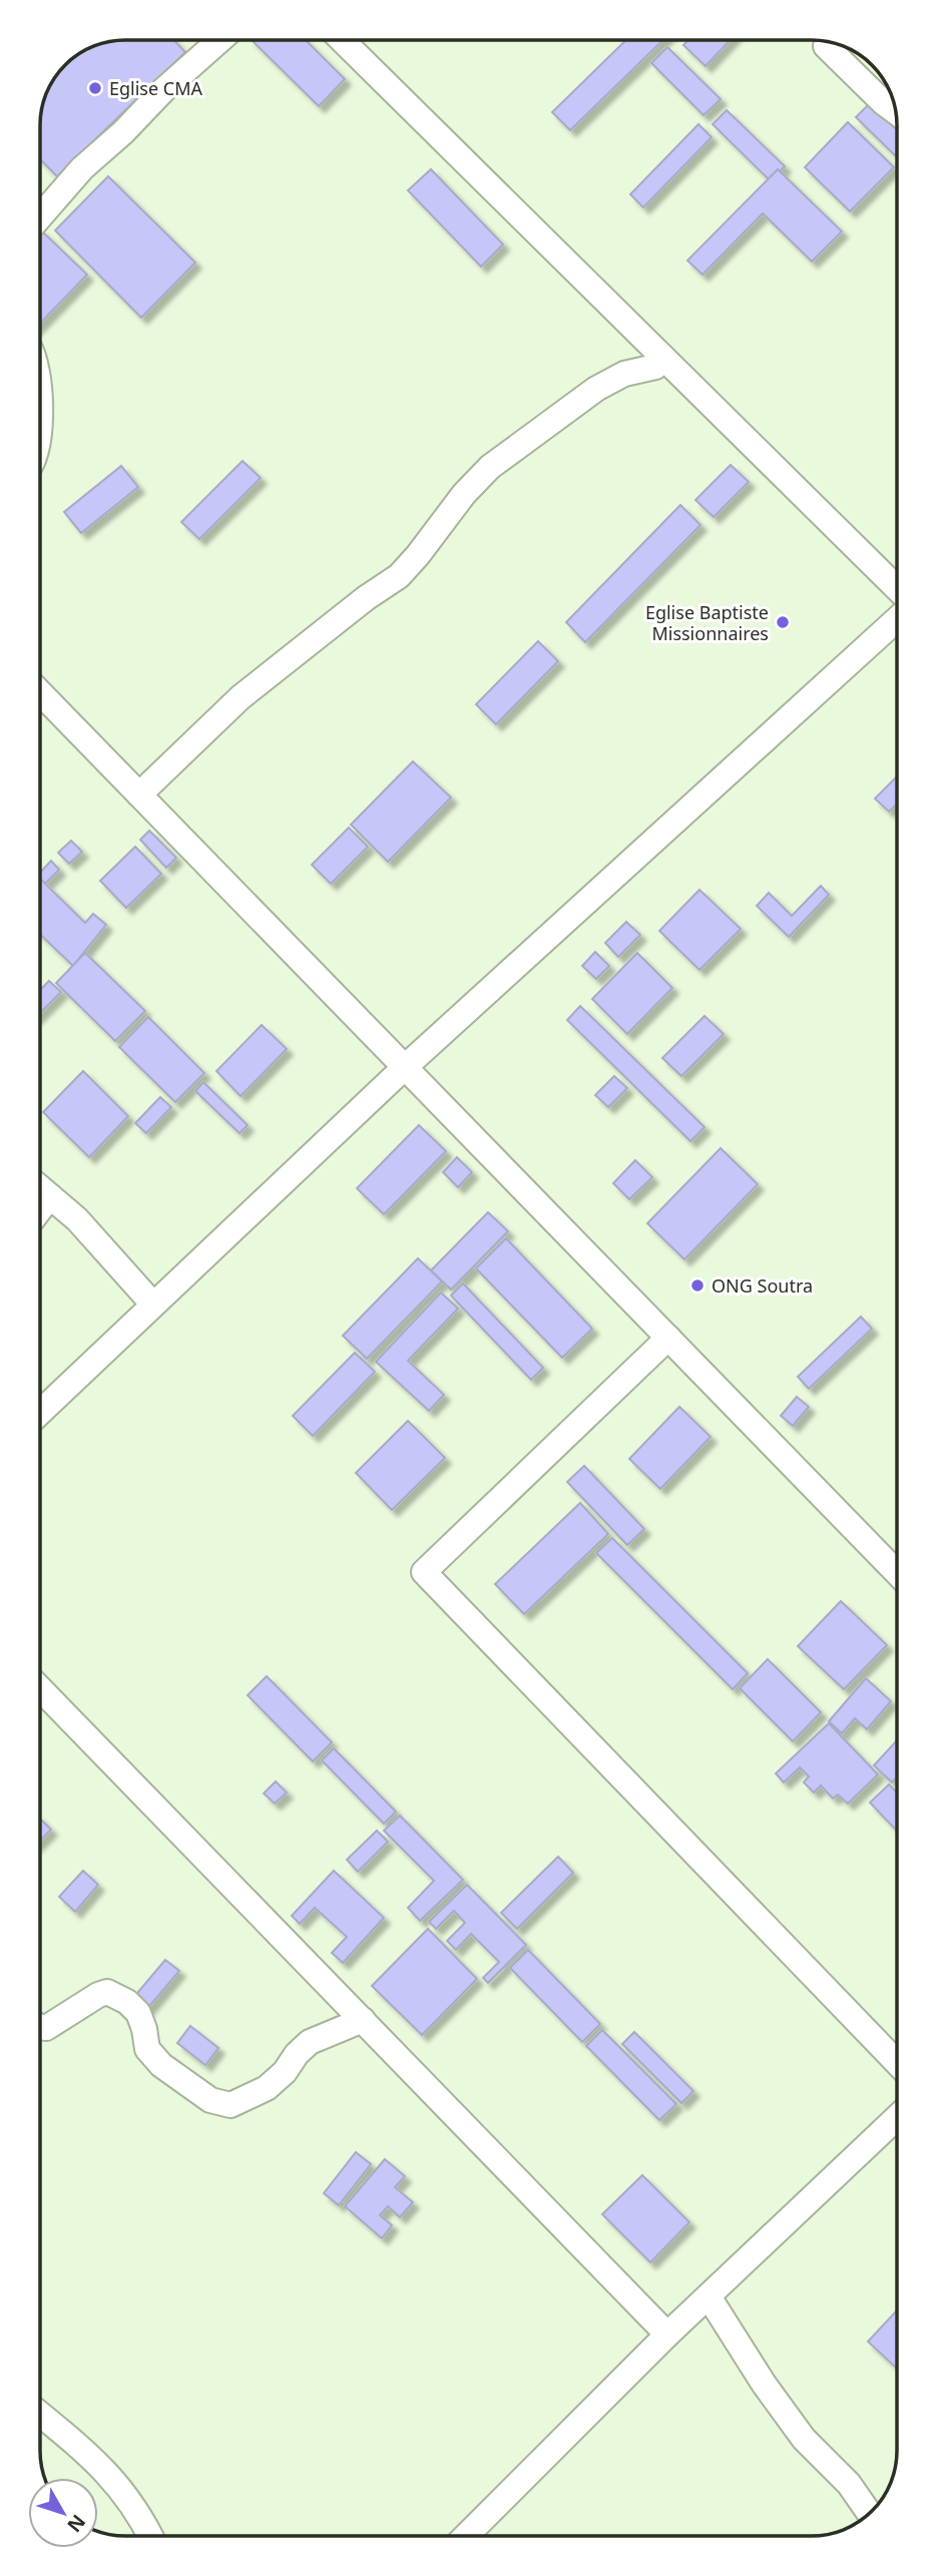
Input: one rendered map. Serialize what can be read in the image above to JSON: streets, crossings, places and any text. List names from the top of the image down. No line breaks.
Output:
{"places":["Eglise CMA","Eglise Baptiste Missionnaires","ONG Soutra"],"north":"bottom right"}
